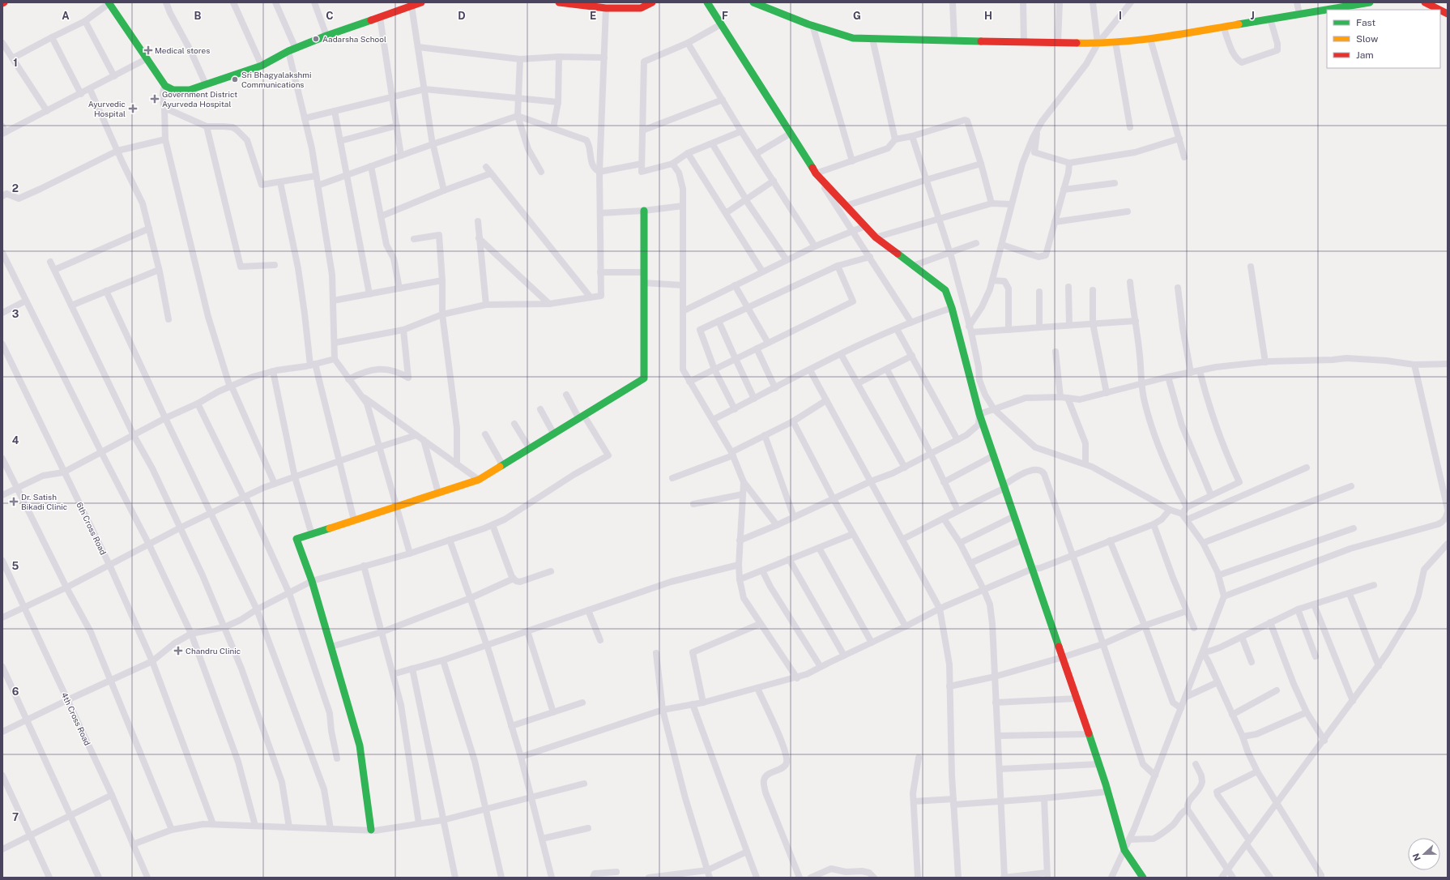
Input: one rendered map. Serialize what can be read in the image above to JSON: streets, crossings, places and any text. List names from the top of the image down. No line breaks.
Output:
{"streets":{"street":["6th Cross Road","4th Cross Road"]},"places":{"other":["Aadarsha School","Sri Bhagyalakshmi Communications"],"health":["Medical stores","Government District Ayurveda Hospital","Ayurvedic Hospital","Dr. Satish Bikadi Clinic","Chandru Clinic"]},"legend":["Fast","Slow","Jam"],"north":"left","grid":{"columns":["A","B","C","D","E","F","G","H","I","J"],"rows":["1","2","3","4","5","6","7"]}}
